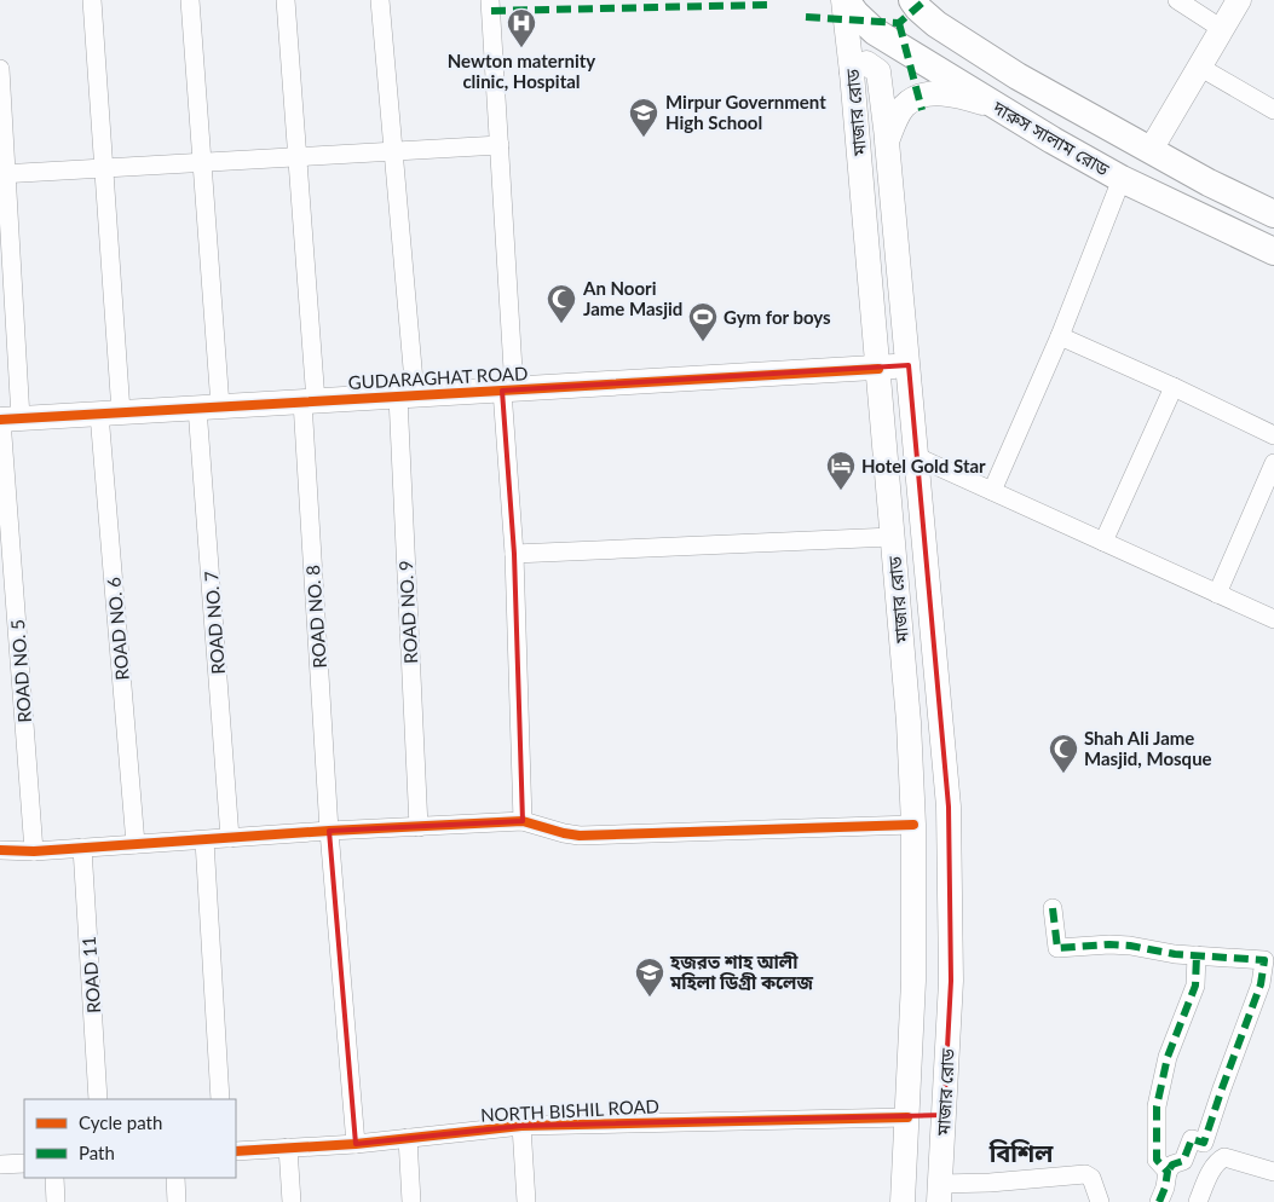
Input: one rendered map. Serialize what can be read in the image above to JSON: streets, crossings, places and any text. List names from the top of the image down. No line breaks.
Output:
{"streets":{"main road":["মাজার রোড","দারুস সালাম রোড","GUDARAGHAT ROAD"],"street":["ROAD NO. 9","ROAD NO. 8","ROAD NO. 7","ROAD NO. 6","ROAD NO. 5","ROAD 11","NORTH BISHIL ROAD"]},"crossings":[["মাজার রোড","দারুস সালাম রোড"],["মাজার রোড","GUDARAGHAT ROAD"],["মাজার রোড","NORTH BISHIL ROAD"],["GUDARAGHAT ROAD","ROAD NO. 9"],["GUDARAGHAT ROAD","ROAD NO. 8"],["GUDARAGHAT ROAD","ROAD NO. 7"],["GUDARAGHAT ROAD","ROAD NO. 6"],["GUDARAGHAT ROAD","ROAD NO. 5"],["ROAD NO. 8","NORTH BISHIL ROAD"]],"districts":["বিশিল"],"places":{"hospital":["Newton maternity clinic, Hospital"],"school or university":["Mirpur Government High School","হজরত শাহ আলী মহিলা ডিগ্রী কলেজ"],"mosque":["An Noori Jame Masjid","Shah Ali Jame Masjid, Mosque"],"sports":["Gym for boys"],"hotel":["Hotel Gold Star"]},"legend":["Cycle path","Path"]}
